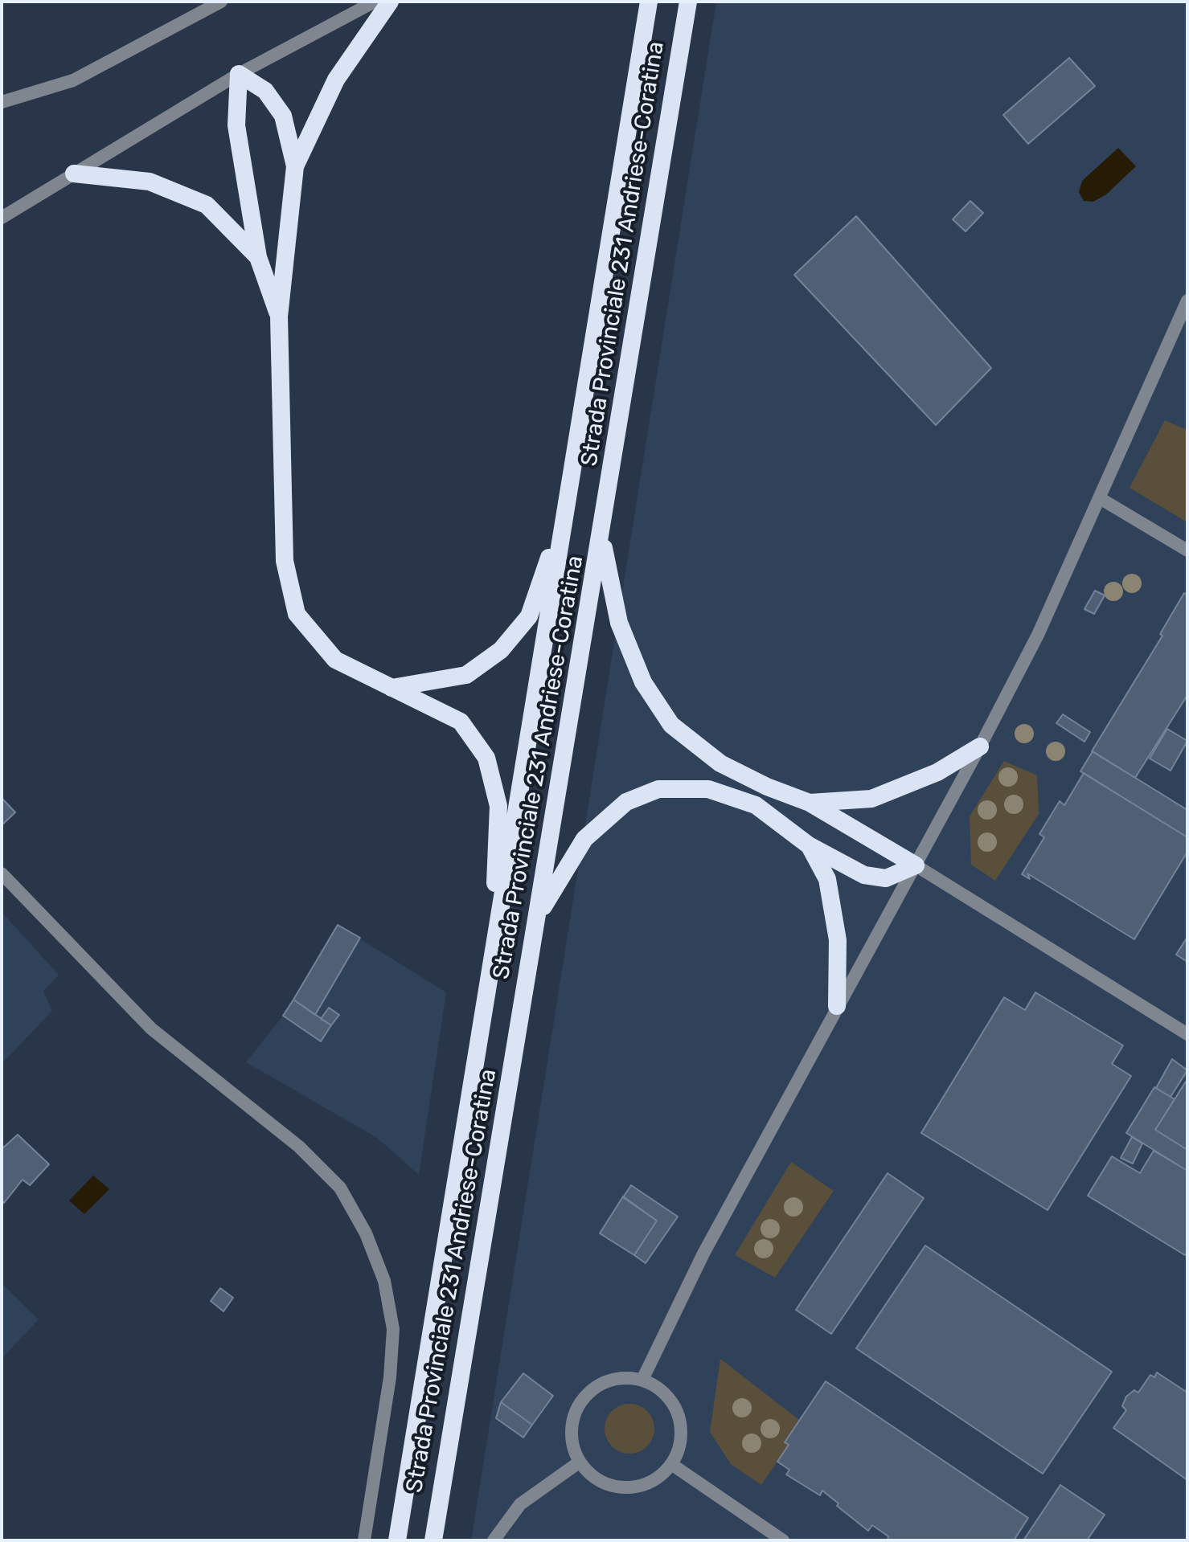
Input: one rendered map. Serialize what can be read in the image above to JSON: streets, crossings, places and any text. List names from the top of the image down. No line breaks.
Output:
{"streets":{"highway":["Strada Provinciale 231 Andriese-Coratina"]}}
